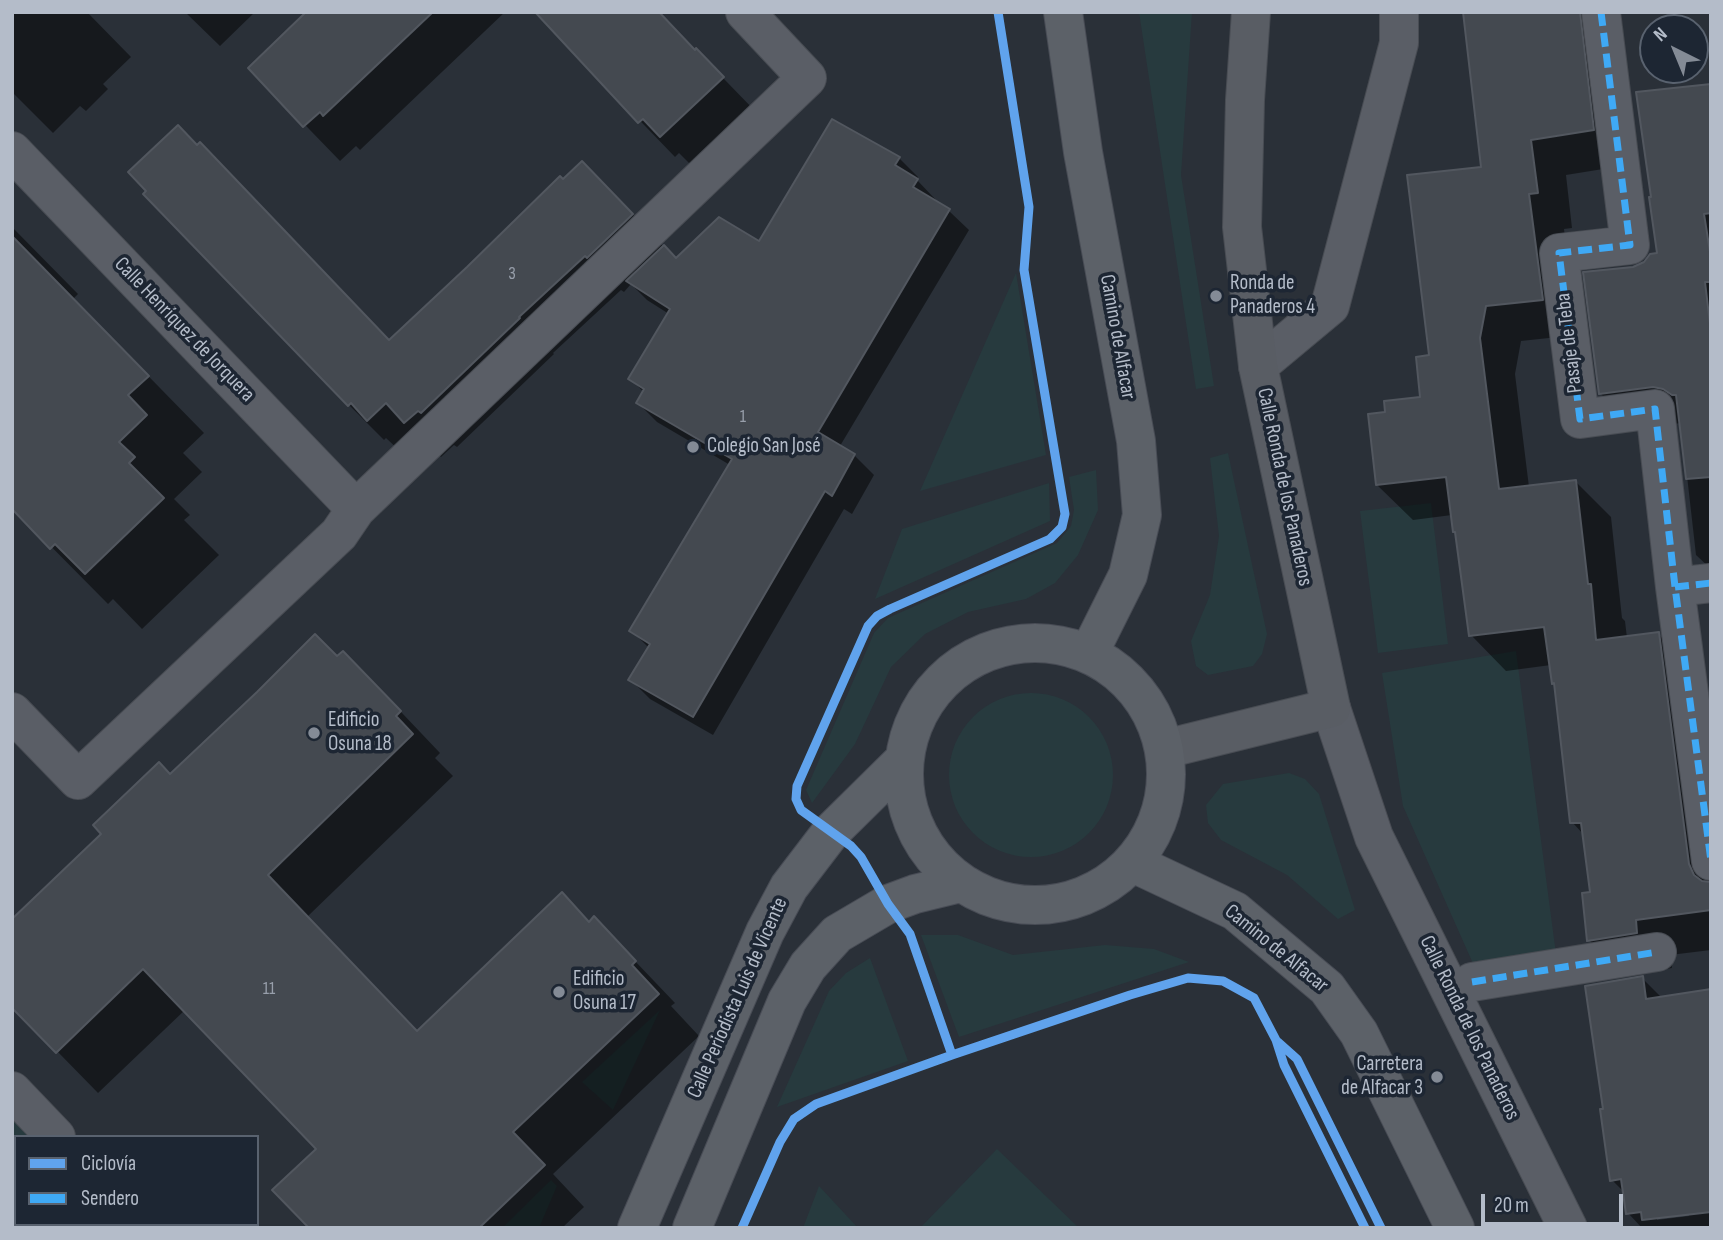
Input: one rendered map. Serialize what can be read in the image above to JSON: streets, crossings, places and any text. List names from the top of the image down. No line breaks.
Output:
{"streets":{"main road":["Camino de Alfacar","Calle Periodista Luis de Vicente"],"street":["Calle Henríquez de Jorquera","Pasaje de Teba","Calle Ronda de los Panaderos"]},"places":["Ronda de Panaderos 4","Colegio San José","Edificio Osuna 18","Edificio Osuna 17","Carretera de Alfacar 3"],"house_numbers":["3","1","11"],"legend":["Ciclovía","Sendero"],"scale_bar":"20 m","north":"top left"}
